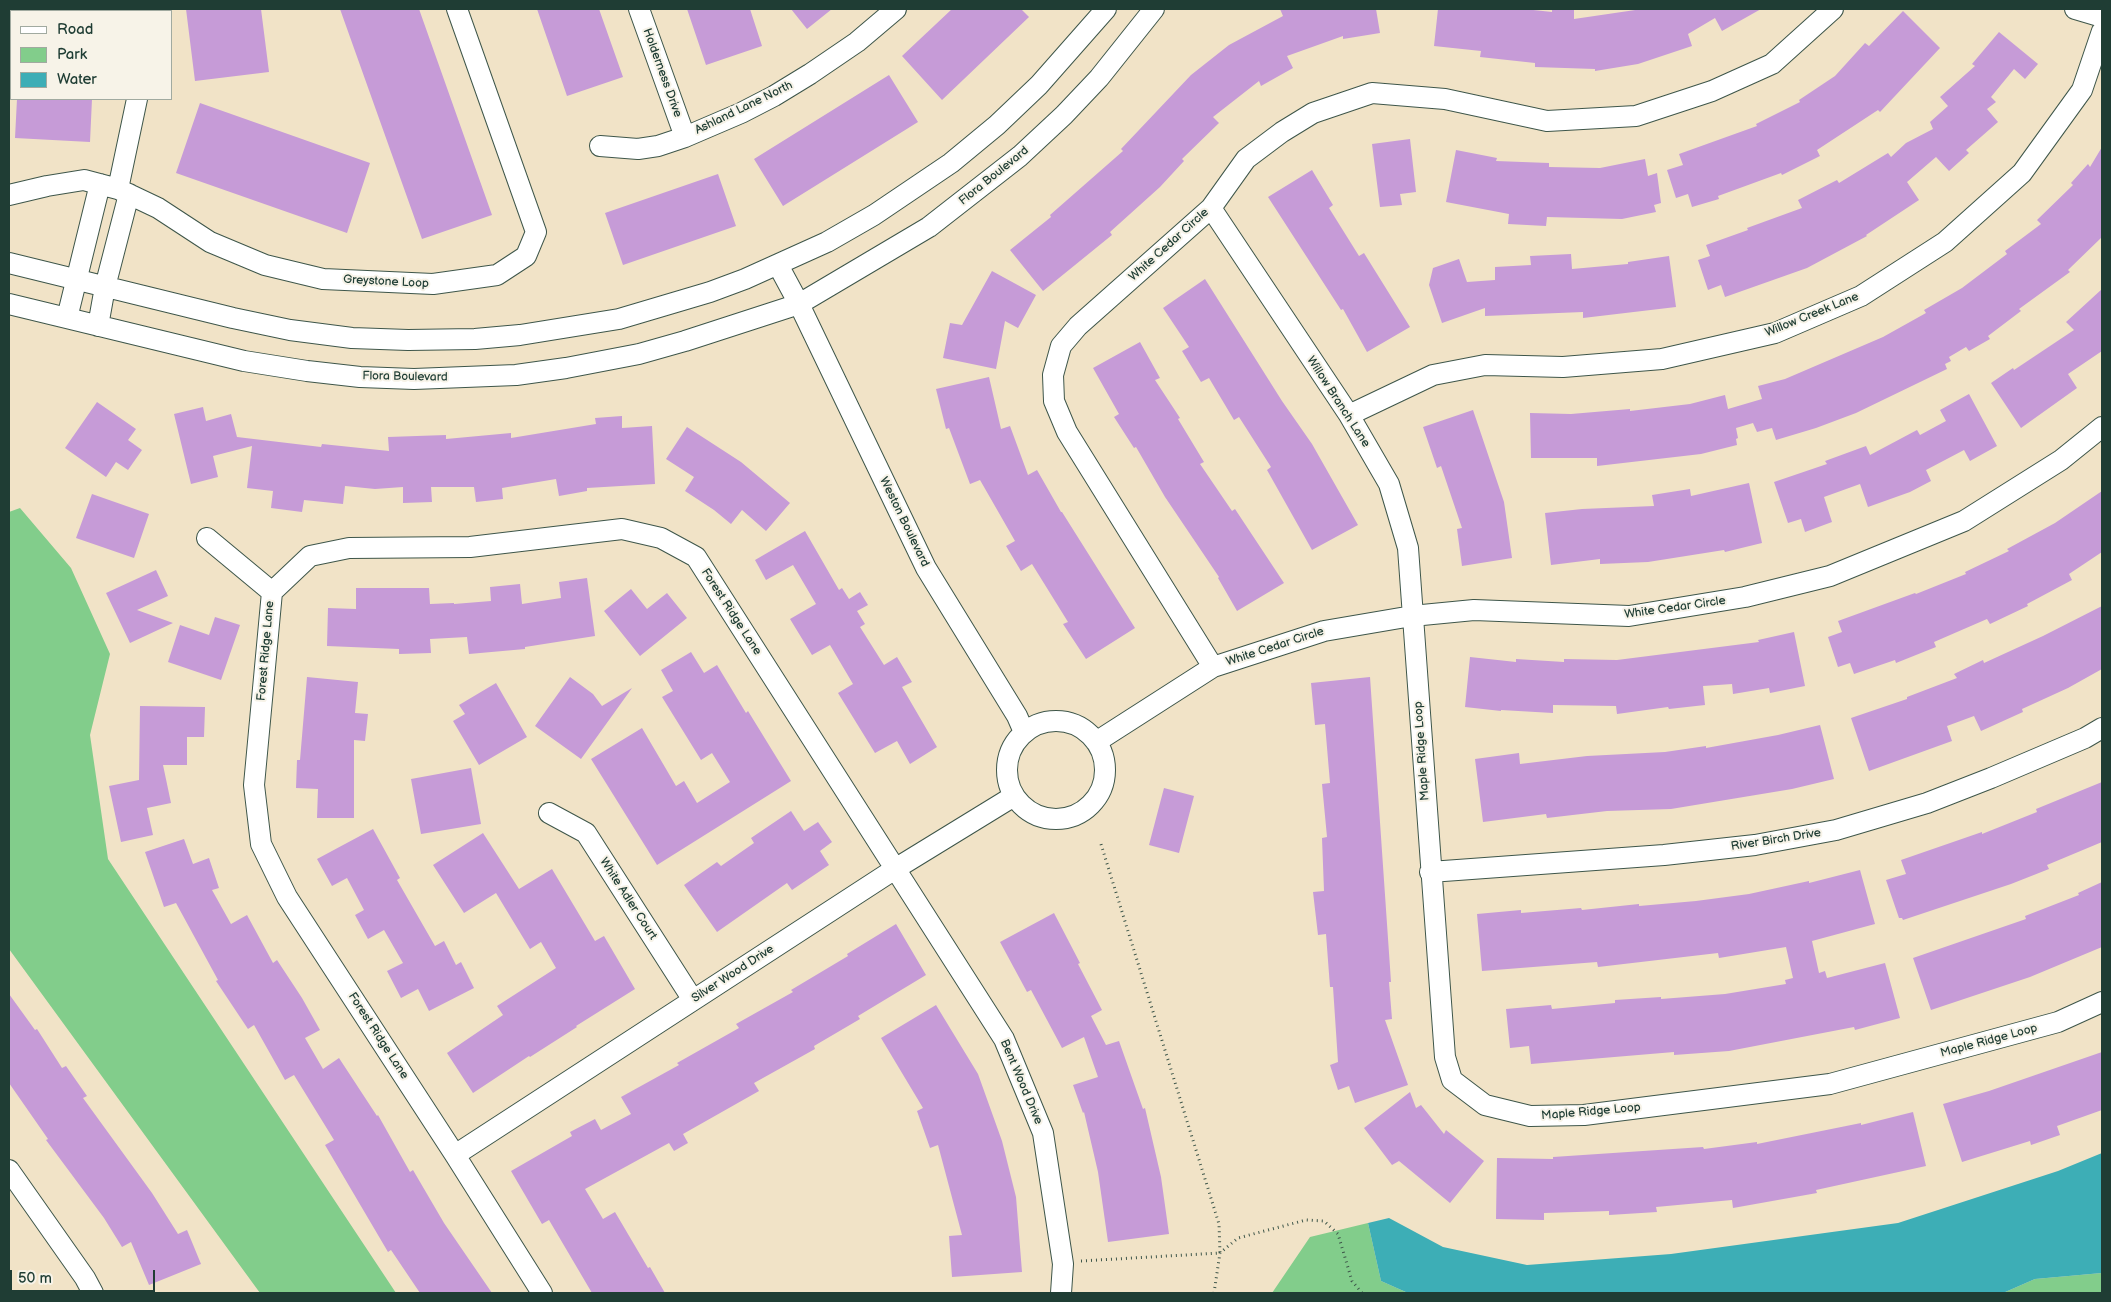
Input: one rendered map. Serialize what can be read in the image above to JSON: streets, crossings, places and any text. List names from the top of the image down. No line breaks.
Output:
{"streets":{"street":["Holderness Drive","Ashland Lane North","Flora Boulevard","White Cedar Circle","Greystone Loop","Willow Creek Lane","Willow Branch Lane","Weston Boulevard","Forest Ridge Lane","Maple Ridge Loop","River Birch Drive","White Adler Court","Silver Wood Drive","Bent Wood Drive"]},"crossings":[["Holderness Drive","Ashland Lane North"],["Flora Boulevard","Weston Boulevard"],["White Cedar Circle","Willow Branch Lane"],["White Cedar Circle","Weston Boulevard"],["White Cedar Circle","Maple Ridge Loop"],["White Cedar Circle","Silver Wood Drive"],["Willow Creek Lane","Willow Branch Lane"],["Willow Branch Lane","Maple Ridge Loop"],["Weston Boulevard","Silver Wood Drive"],["Forest Ridge Lane","Silver Wood Drive"],["Forest Ridge Lane","Bent Wood Drive"],["Maple Ridge Loop","River Birch Drive"],["White Adler Court","Silver Wood Drive"],["Silver Wood Drive","Bent Wood Drive"]],"legend":["Road","Park","Water"],"scale_bar":"50 m"}
